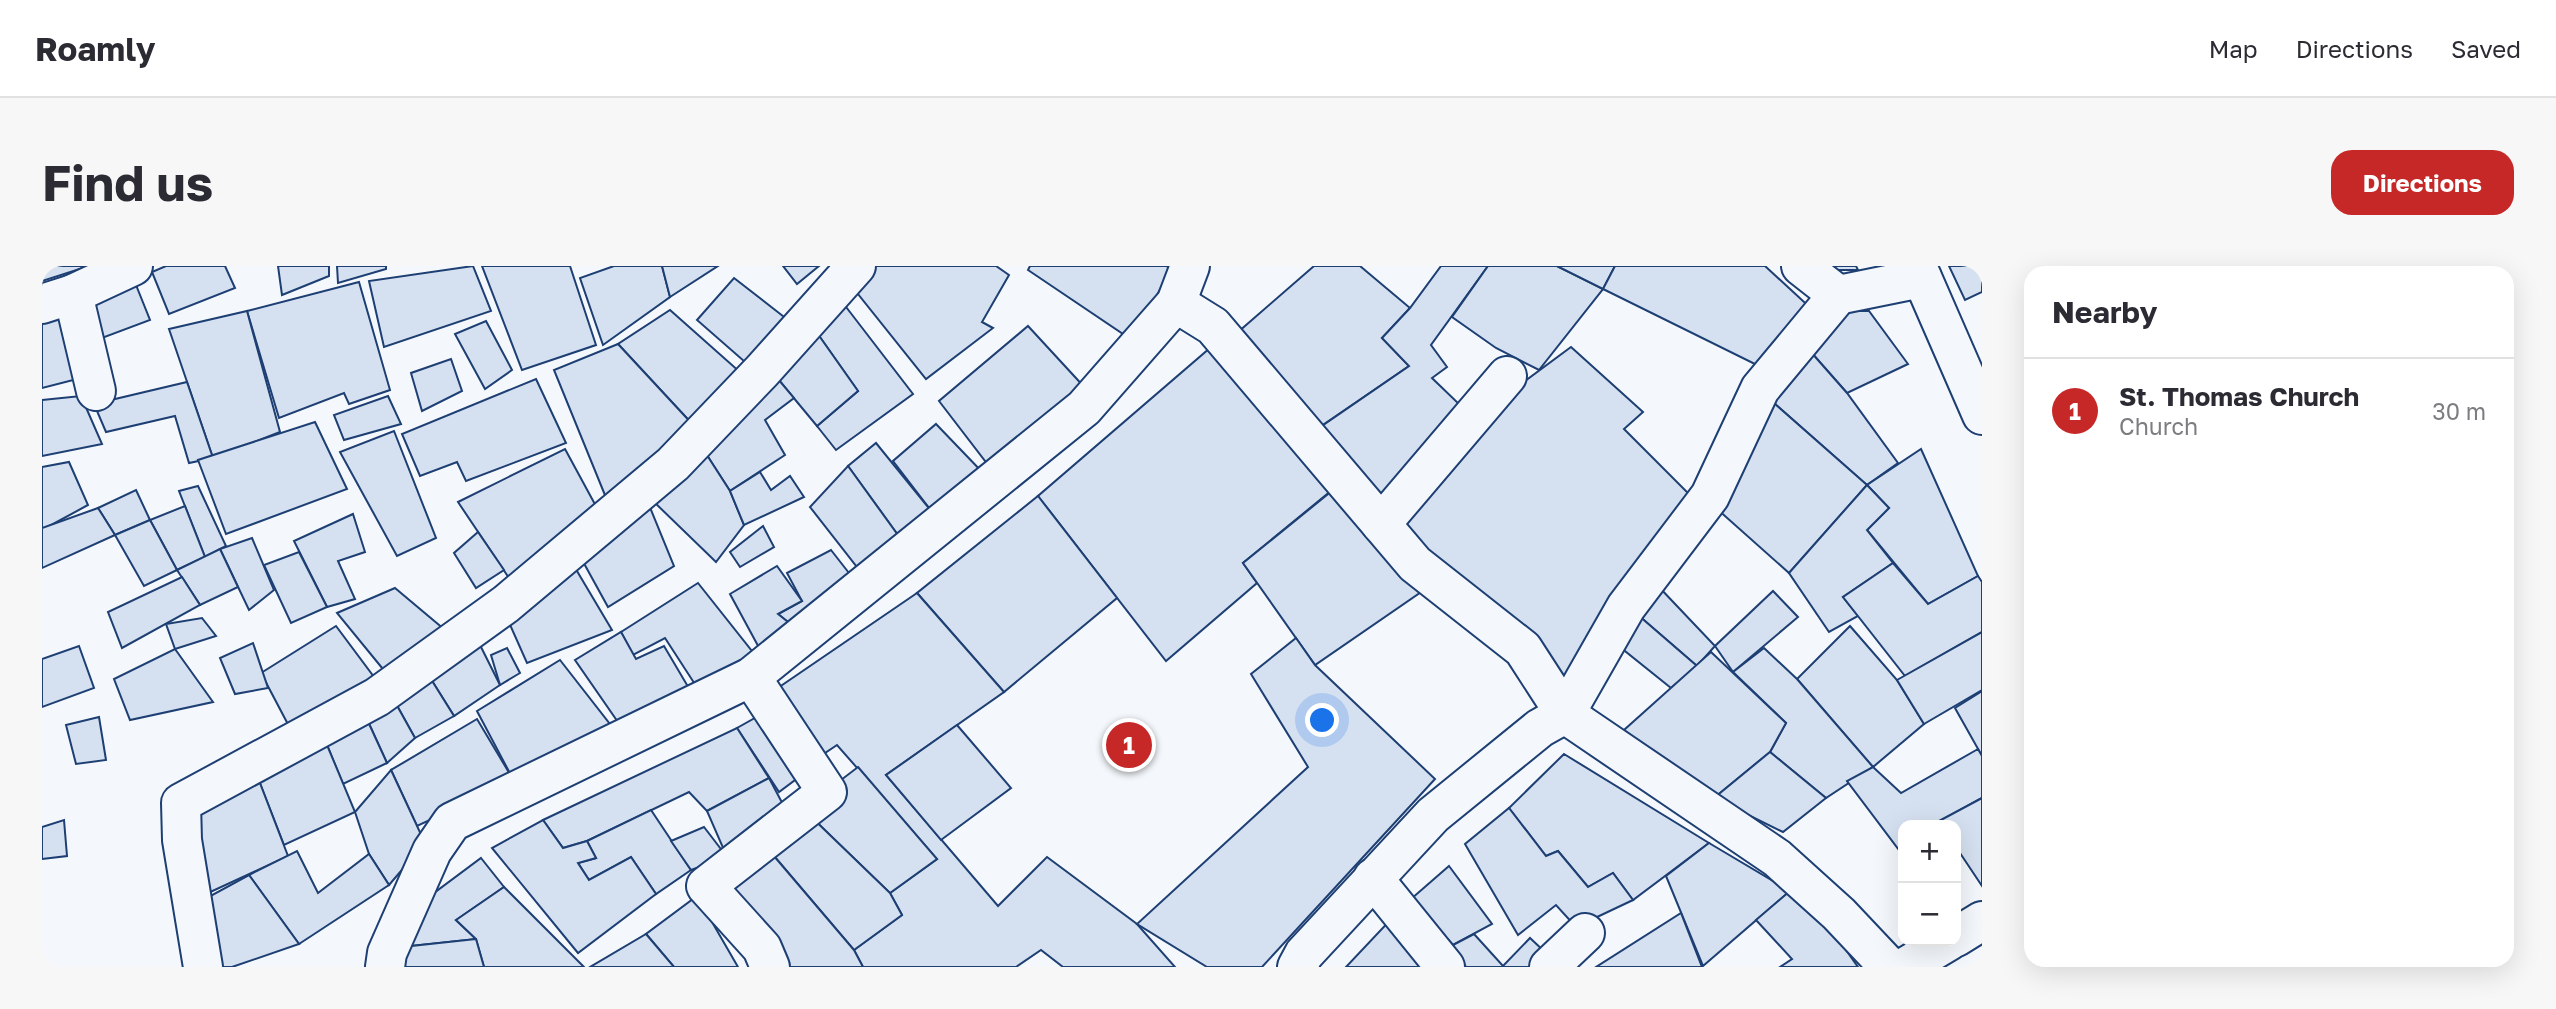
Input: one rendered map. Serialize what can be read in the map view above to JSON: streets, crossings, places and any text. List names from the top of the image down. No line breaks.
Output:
{"page":{"header":"Roamly","nav":["Map","Directions","Saved"],"buttons":"Directions","title":"Find us","heading":"Nearby","list":[{"mark":"1","name":"St. Thomas Church","note":"Church","value":"30 m"}],"pins":"1","map_buttons":["+","−"]}}
